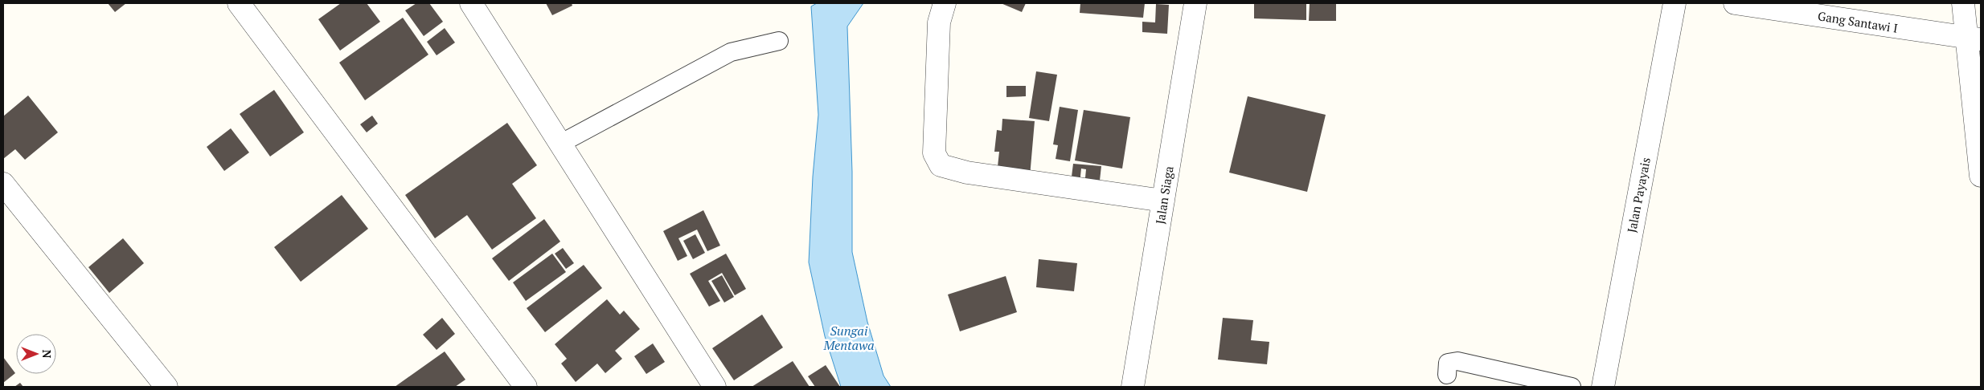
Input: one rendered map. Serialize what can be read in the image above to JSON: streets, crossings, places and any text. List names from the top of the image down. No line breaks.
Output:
{"streets":{"street":["Gang Santawi I","Jalan Siaga","Jalan Payayais"]},"water":["Sungai Mentawa"],"north":"right"}
